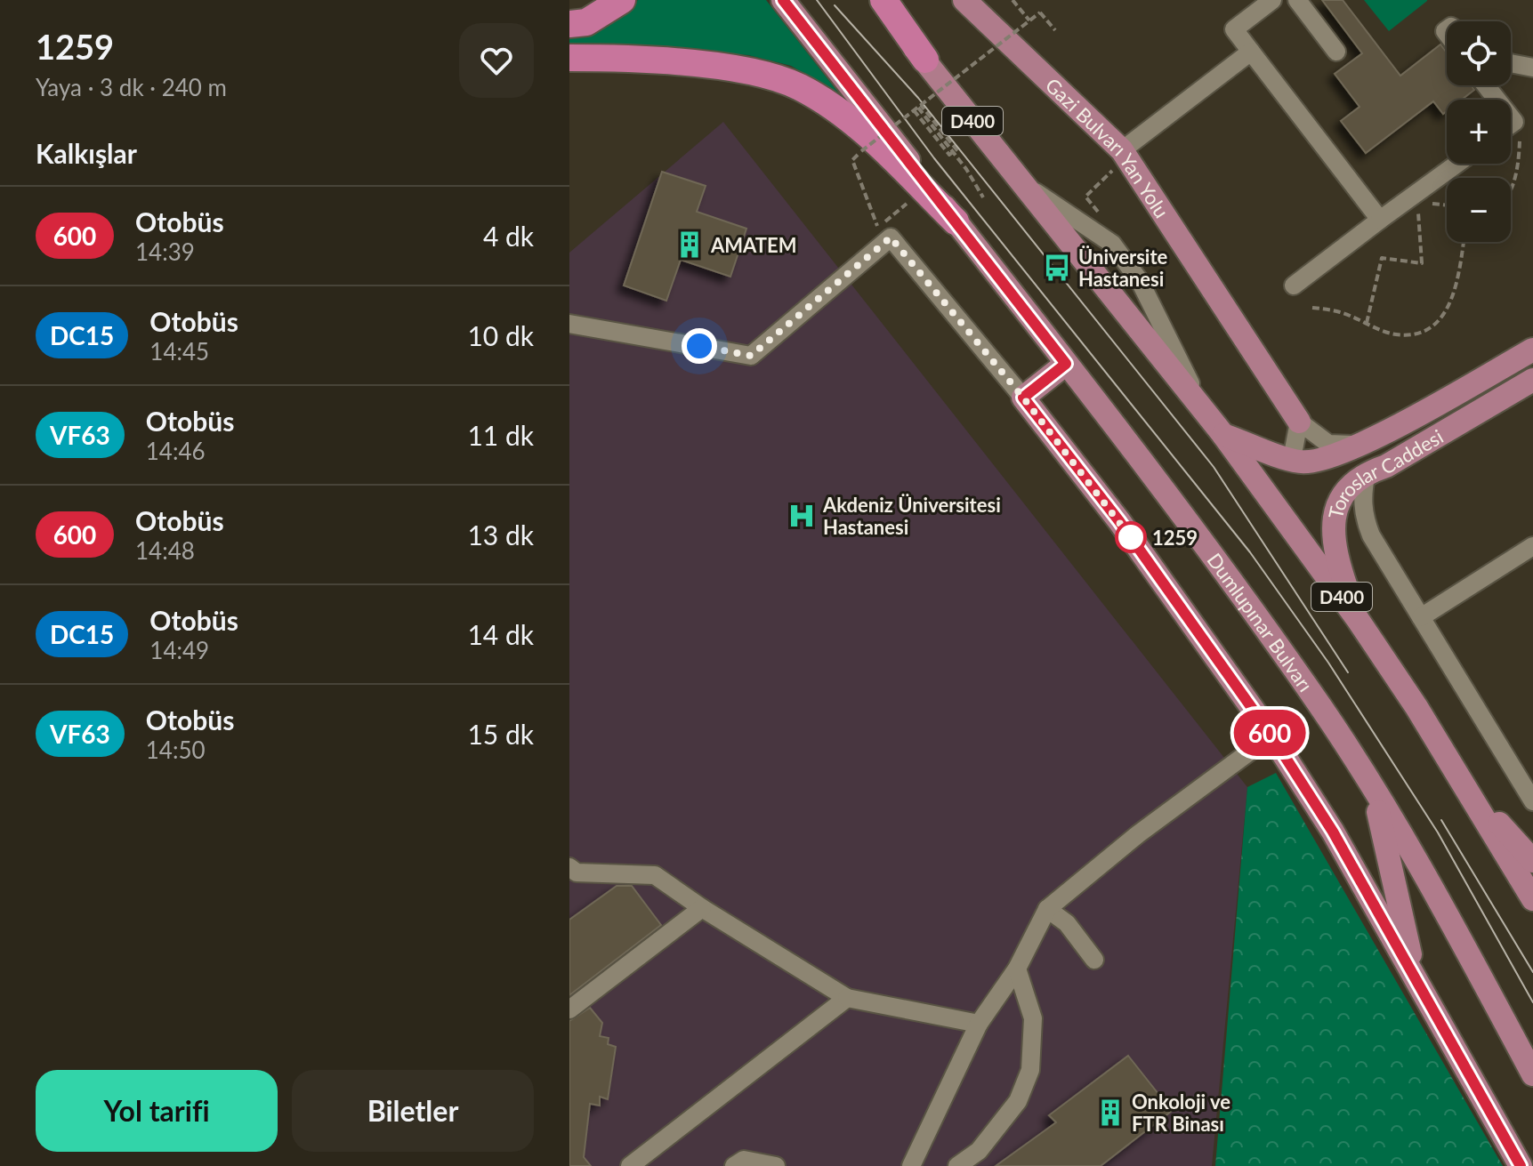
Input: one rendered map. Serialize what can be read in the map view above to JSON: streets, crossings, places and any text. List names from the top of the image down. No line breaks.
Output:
{"streets":{"highway":["D400"],"main road":["Gazi Bulvarı Yan Yolu","Toroslar Caddesi","Dumlupınar Bulvarı"]},"crossings":[["D400","Toroslar Caddesi"]],"places":{"building":["AMATEM","Onkoloji ve FTR Binası"],"bus stop":["Üniversite Hastanesi"],"hospital":["Akdeniz Üniversitesi Hastanesi"],"other":["1259"]},"lines":["bus line 600"],"page":{"heading":[["1259","Yaya · 3 dk · 240 m"],"Kalkışlar"],"on_map":"600","map_buttons":["+","−"],"list":[{"mark":"600","name":"Otobüs","note":"14:39","value":"4 dk"},{"mark":"DC15","name":"Otobüs","note":"14:45","value":"10 dk"},{"mark":"VF63","name":"Otobüs","note":"14:46","value":"11 dk"},{"mark":"600","name":"Otobüs","note":"14:48","value":"13 dk"},{"mark":"DC15","name":"Otobüs","note":"14:49","value":"14 dk"},{"mark":"VF63","name":"Otobüs","note":"14:50","value":"15 dk"}],"buttons":["Yol tarifi","Biletler"]}}
